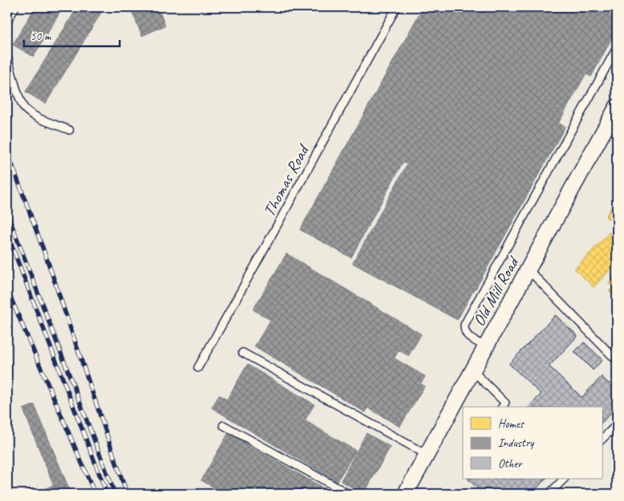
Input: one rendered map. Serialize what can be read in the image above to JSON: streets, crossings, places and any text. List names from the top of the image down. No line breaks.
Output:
{"streets":{"street":["Old Mill Road"],"lane":["Thomas Road"]},"legend":["Homes","Industry","Other"],"scale_bar":"50 m"}
